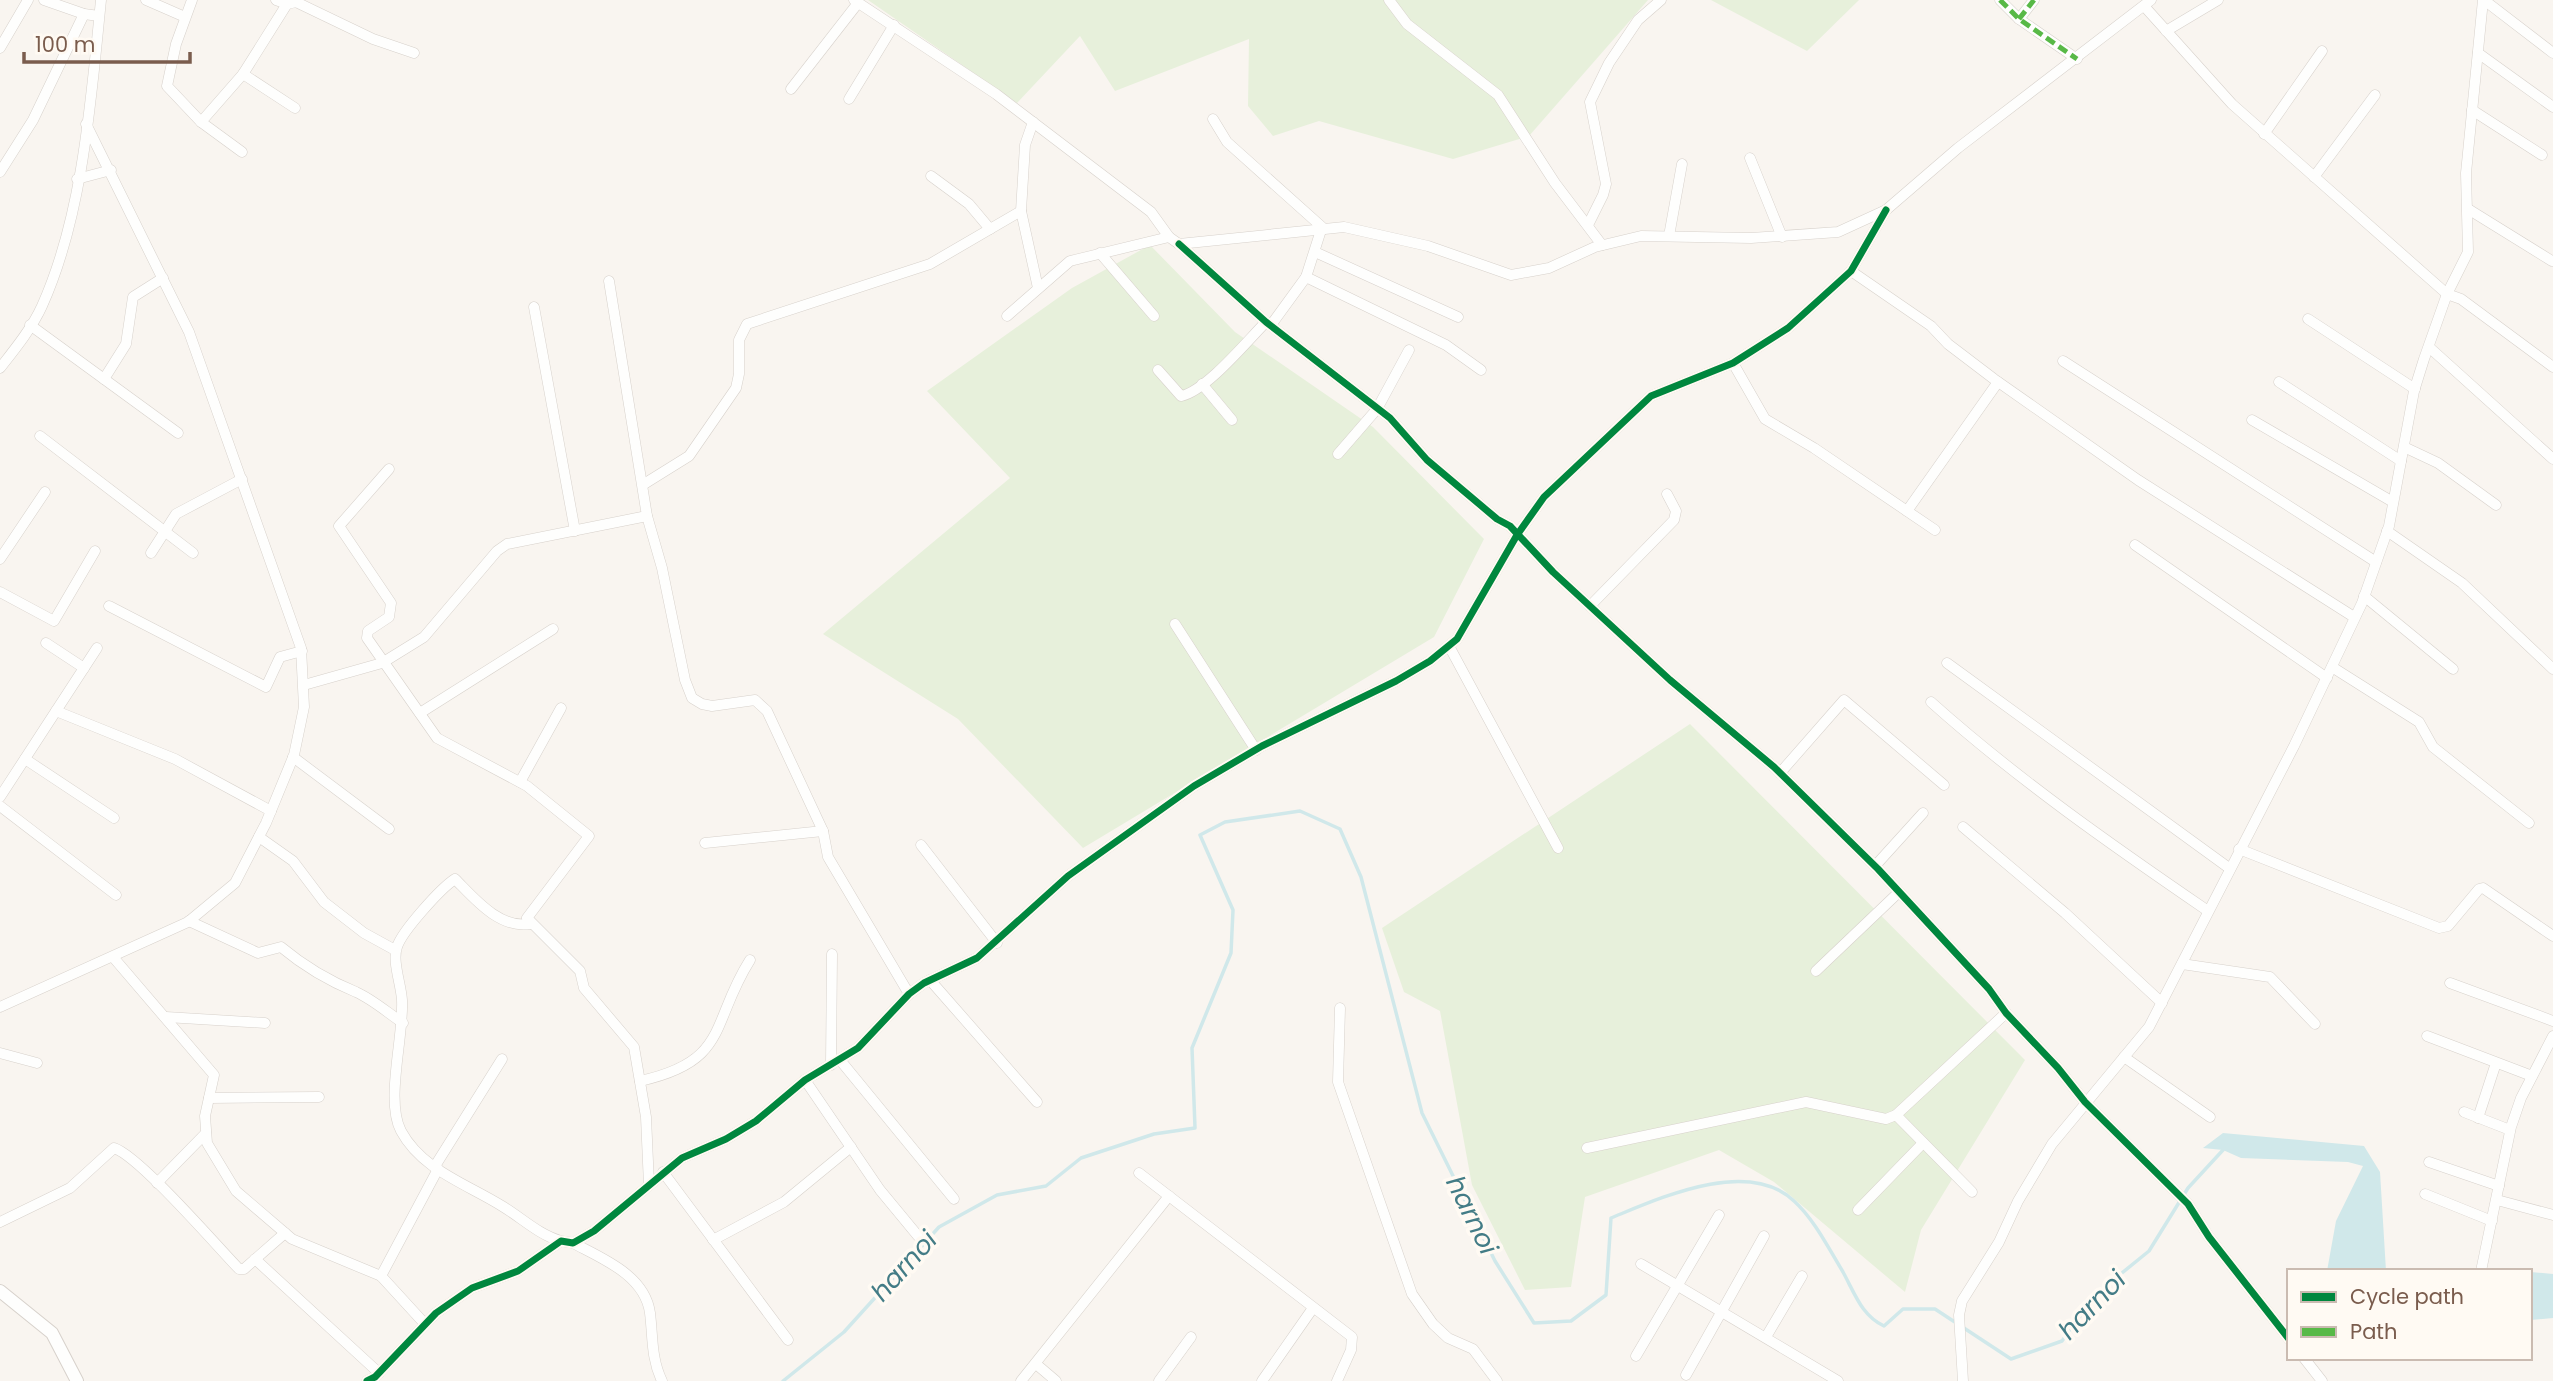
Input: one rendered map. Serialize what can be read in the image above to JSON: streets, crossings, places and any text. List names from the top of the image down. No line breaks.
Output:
{"water":["harnoi"],"legend":["Cycle path","Path"],"scale_bar":"100 m"}
